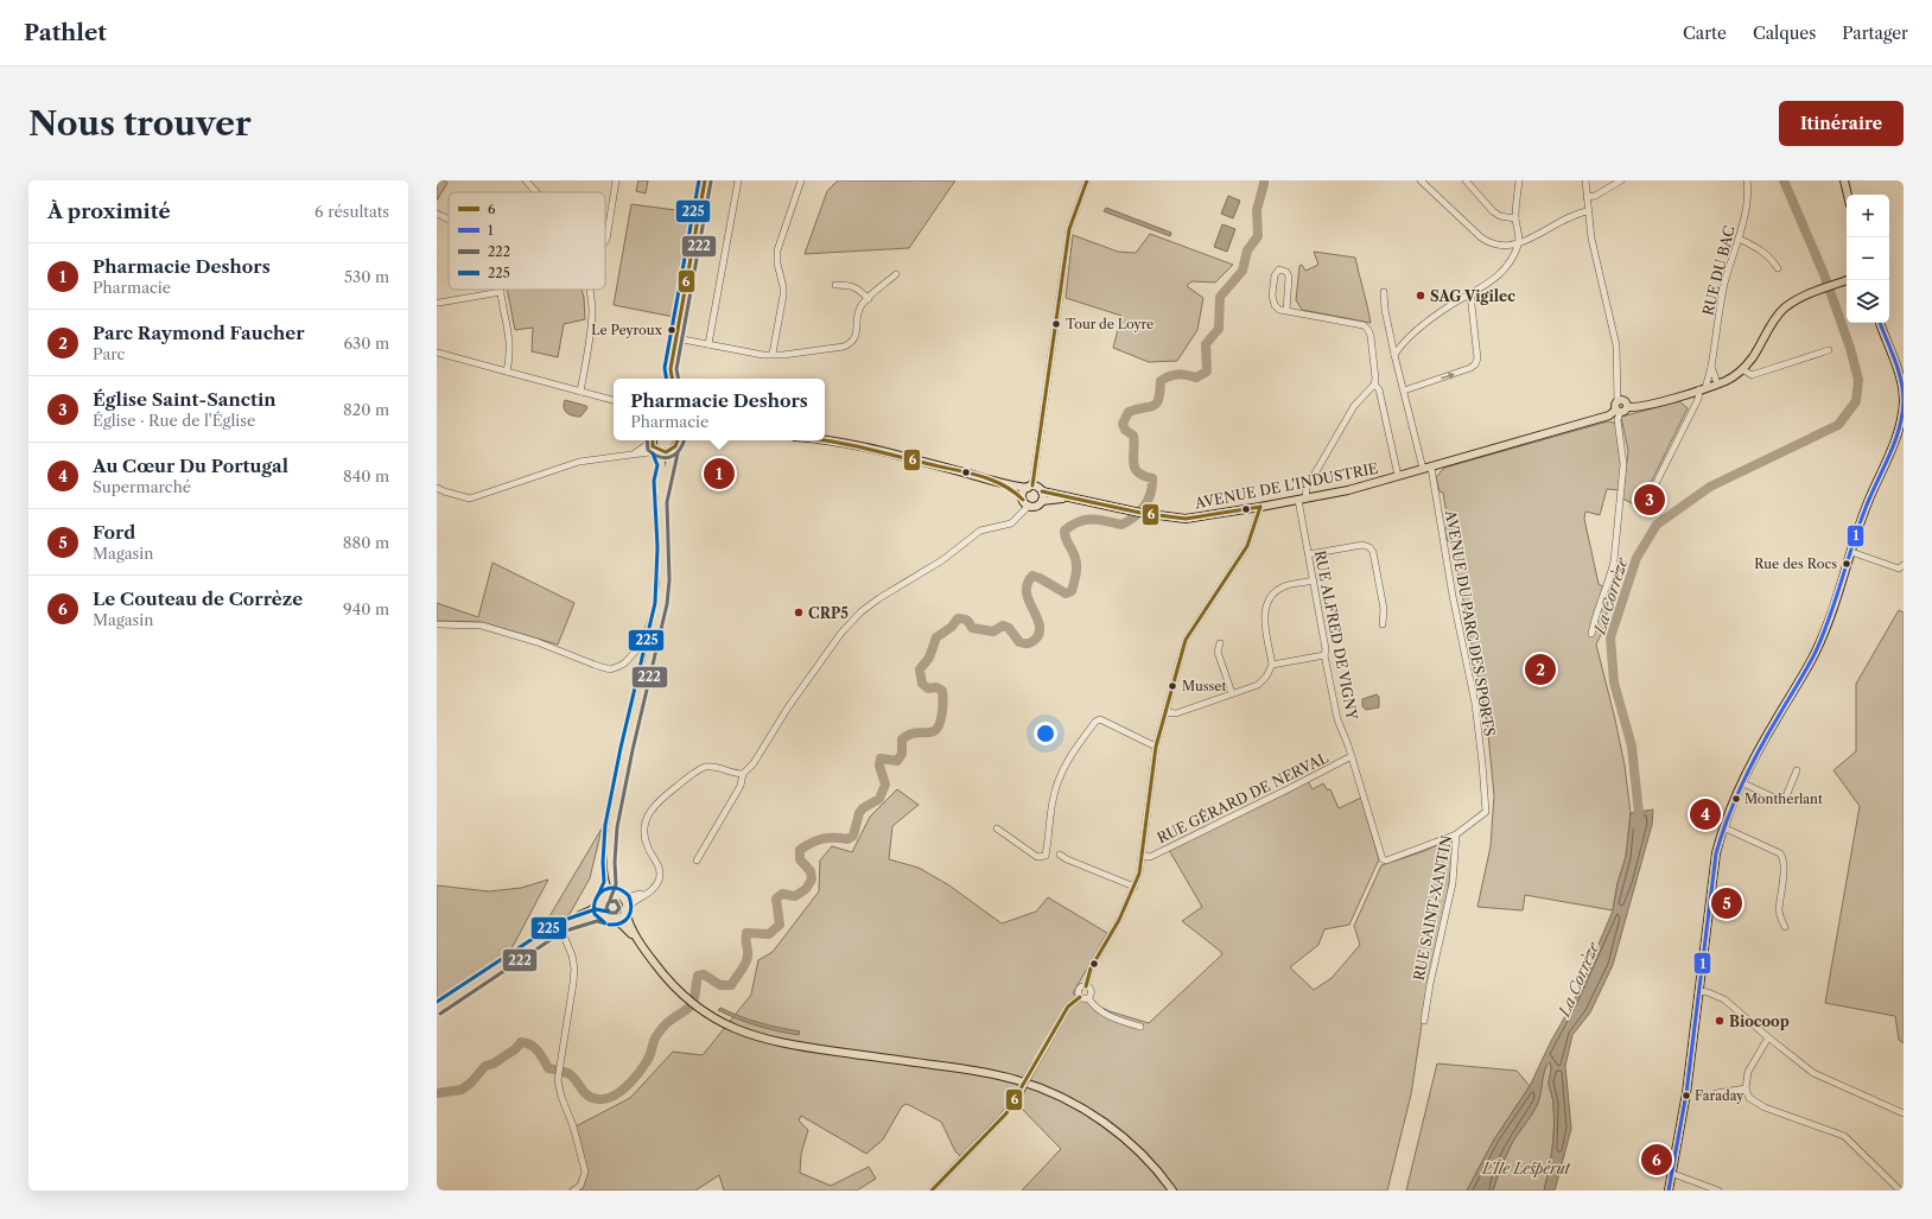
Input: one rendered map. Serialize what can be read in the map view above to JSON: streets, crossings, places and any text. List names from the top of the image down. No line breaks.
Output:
{"streets":{"main road":["AVENUE DE L'INDUSTRIE"],"street":["RUE DU BAC","AVENUE DU PARC DES SPORTS","RUE ALFRED DE VIGNY","RUE GÉRARD DE NERVAL","RUE SAINT-XANTIN"]},"crossings":[["AVENUE DE L'INDUSTRIE","AVENUE DU PARC DES SPORTS"],["AVENUE DE L'INDUSTRIE","RUE ALFRED DE VIGNY"],["AVENUE DU PARC DES SPORTS","RUE SAINT-XANTIN"],["RUE ALFRED DE VIGNY","RUE GÉRARD DE NERVAL"],["RUE ALFRED DE VIGNY","RUE SAINT-XANTIN"]],"water":["La Corrèze"],"parks":["L'Île Lespérut"],"places":["SAG Vigilec","Tour de Loyre","Le Peyroux","Rue des Rocs","CRP5","Musset","Montherlant","Biocoop","Faraday"],"lines":["transit line 6","transit line 225","transit line 222","transit line 1"],"legend":["6","1","222","225"],"page":{"header":"Pathlet","nav":["Carte","Calques","Partager"],"buttons":"Itinéraire","title":"Nous trouver","heading":["À proximité","6 résultats"],"map_buttons":["+","−"],"list":[{"mark":"1","name":"Pharmacie Deshors","note":"Pharmacie","value":"530 m"},{"mark":"2","name":"Parc Raymond Faucher","note":"Parc","value":"630 m"},{"mark":"3","name":"Église Saint-Sanctin","note":"Église · Rue de l'Église","value":"820 m"},{"mark":"4","name":"Au Cœur Du Portugal","note":"Supermarché","value":"840 m"},{"mark":"5","name":"Ford","note":"Magasin","value":"880 m"},{"mark":"6","name":"Le Couteau de Corrèze","note":"Magasin","value":"940 m"}],"popup":["Pharmacie Deshors","Pharmacie"],"pins":["1","3","2","4","5","6"]}}
